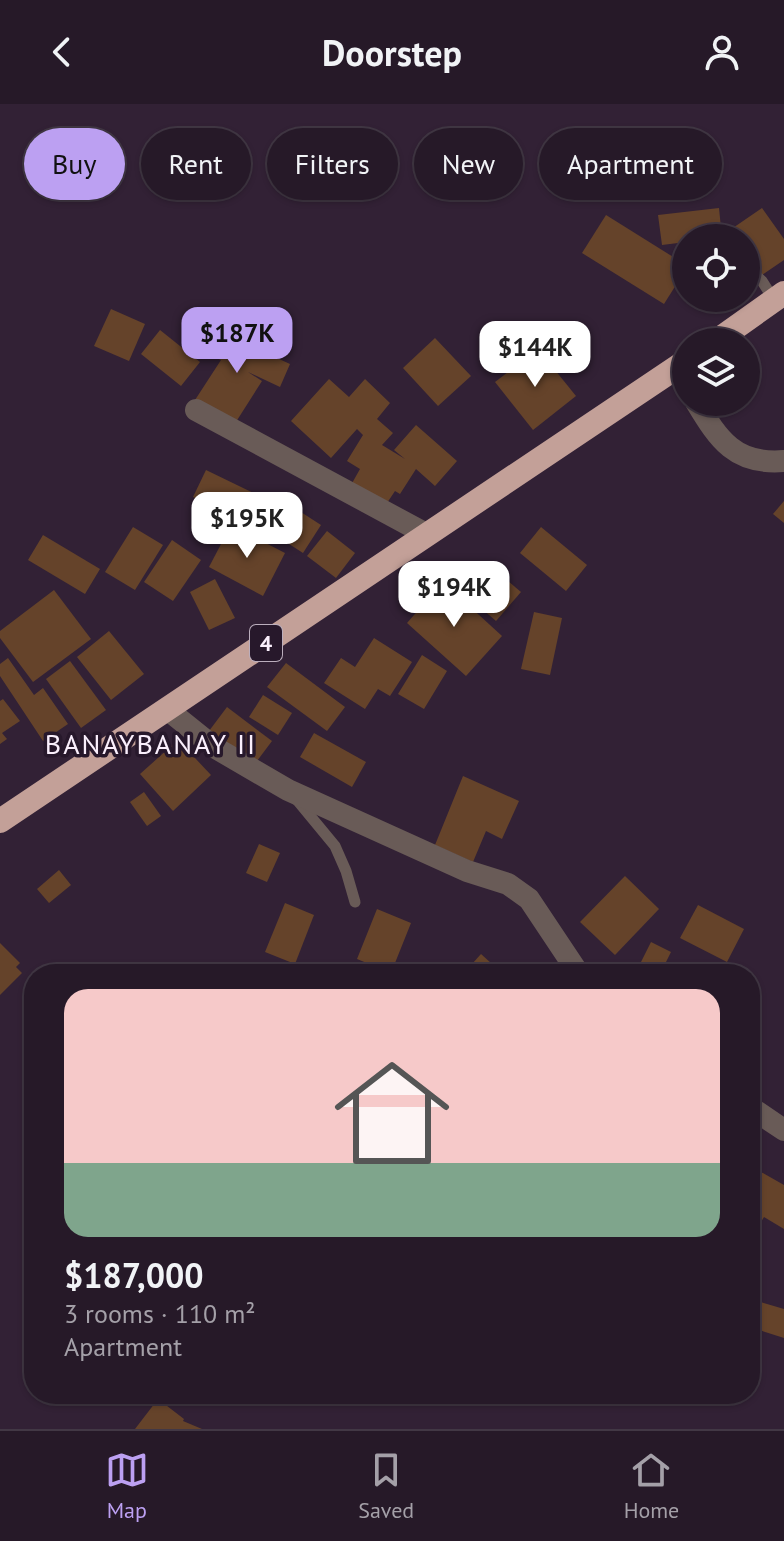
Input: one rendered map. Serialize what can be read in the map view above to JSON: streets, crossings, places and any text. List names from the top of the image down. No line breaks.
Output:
{"streets":{"highway":["4"]},"districts":["BANAYBANAY II"],"page":{"header":"Doorstep","chip":["Buy","Rent","Filters","New","Apartment"],"price":["$187K","$144K","$195K","$194K"],"list":[{"name":"$187,000","note":"3 rooms · 110 m² · Apartment"}],"tabs":["Map","Saved","Home"]}}
